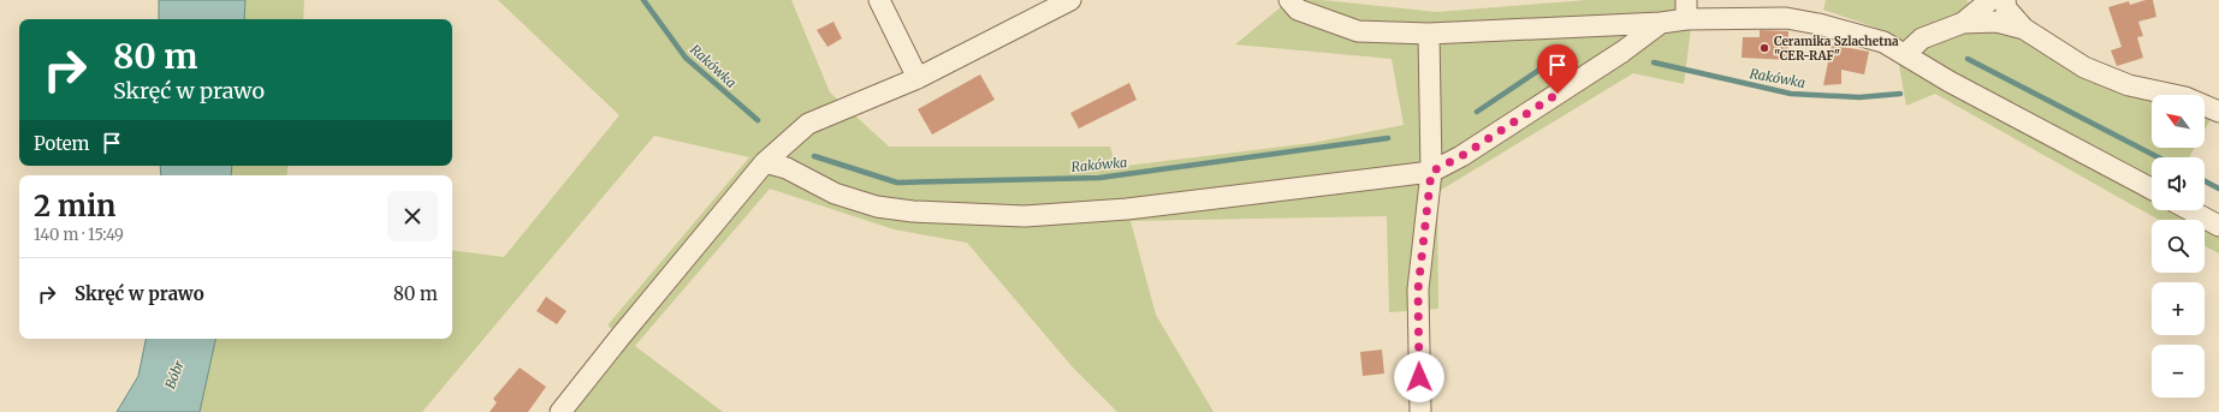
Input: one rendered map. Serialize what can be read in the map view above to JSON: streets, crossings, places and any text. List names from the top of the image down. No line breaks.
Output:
{"water":["Rakówka","Bóbr"],"places":["Ceramika Szlachetna \"CER-RAF\""],"north":"top left","page":{"turn":["80 m","Skręć w prawo"],"map_buttons":["+","−"],"then":"Potem","heading":["2 min","140 m · 15:49"],"list":[{"name":"Skręć w prawo","value":"80 m"}]}}
